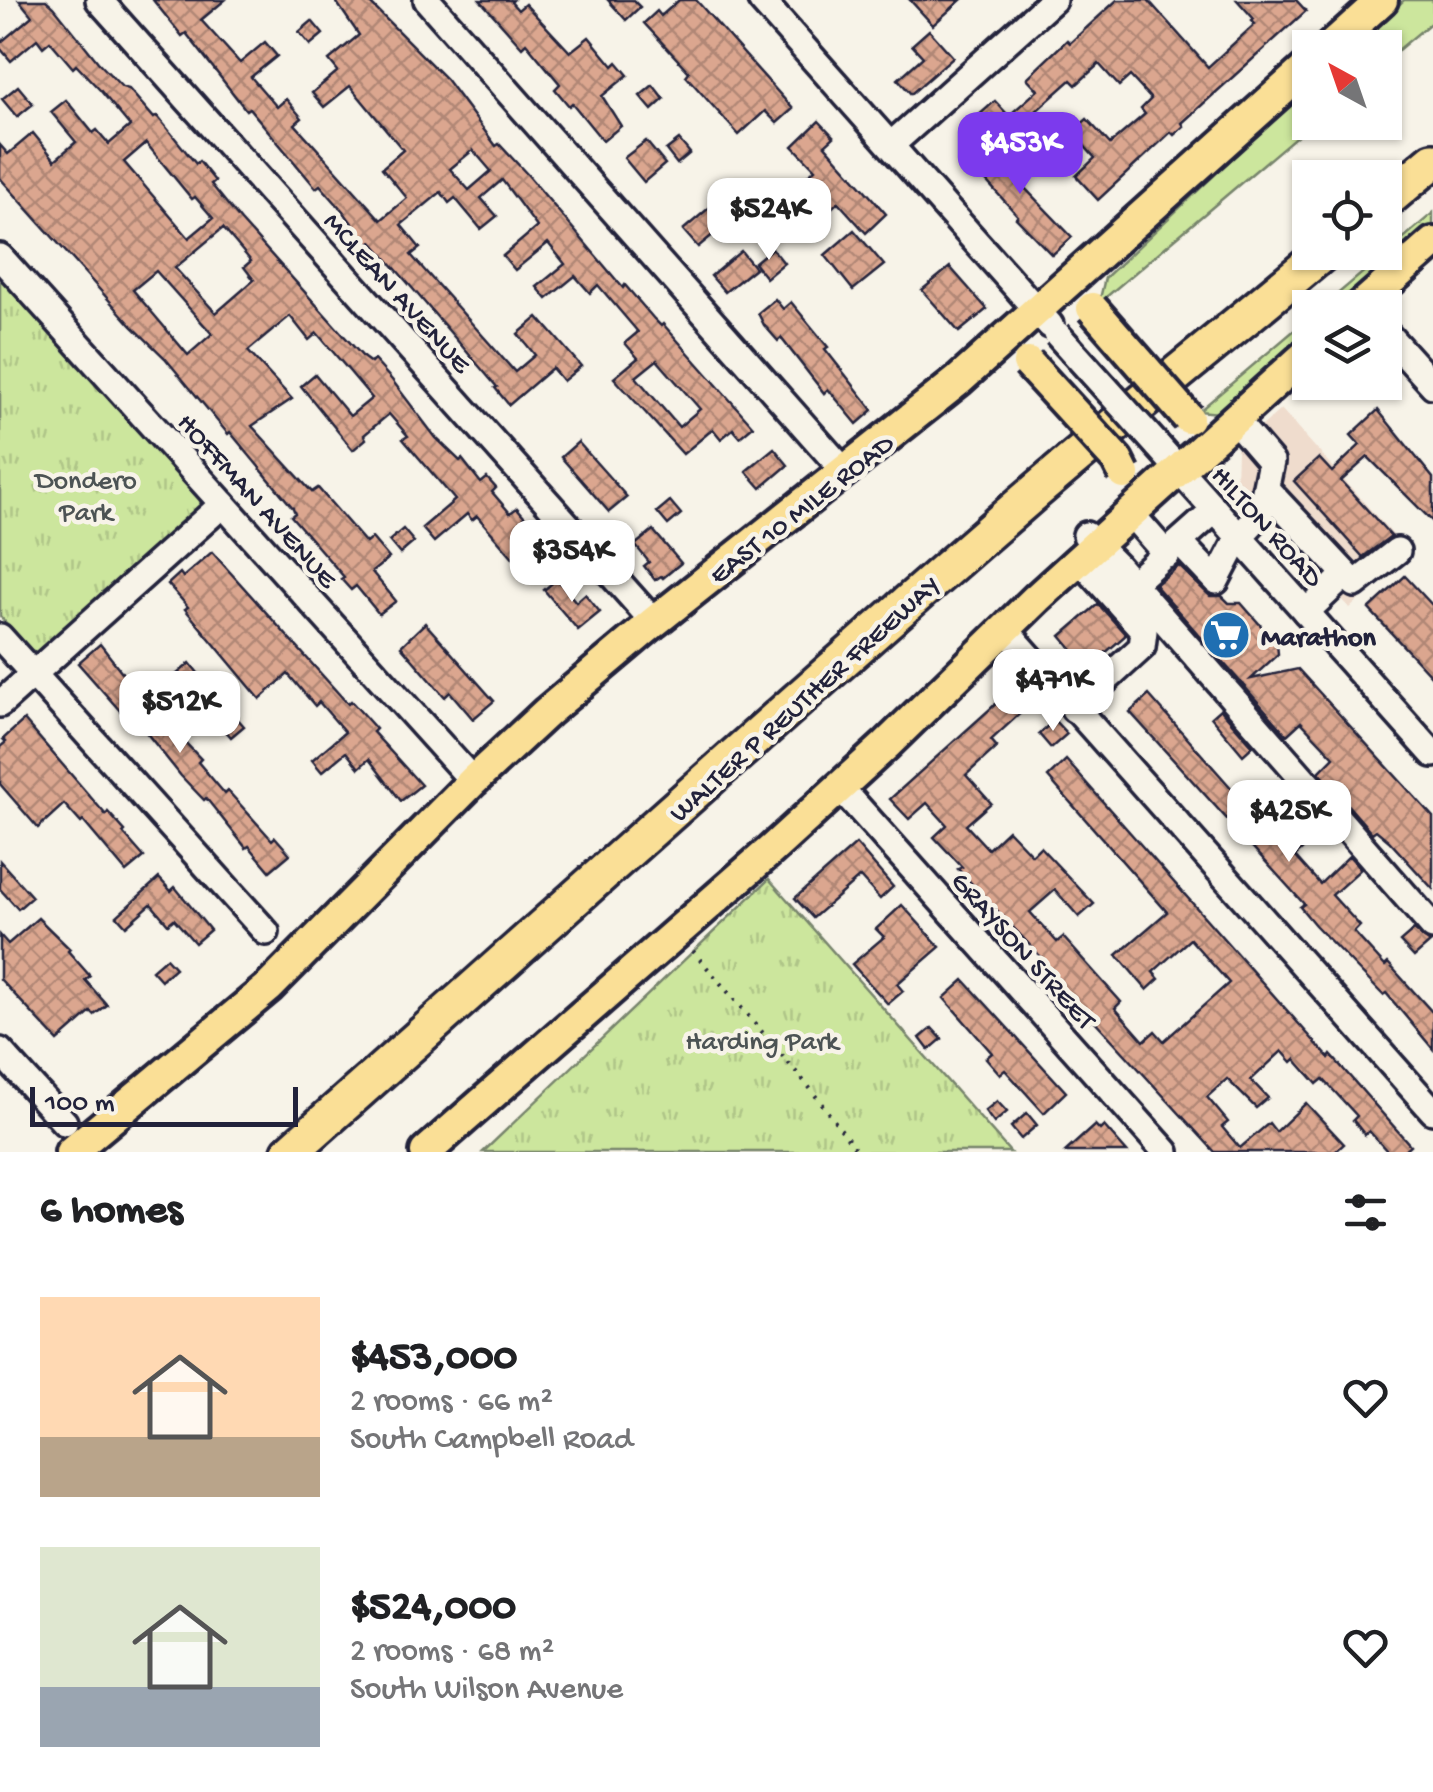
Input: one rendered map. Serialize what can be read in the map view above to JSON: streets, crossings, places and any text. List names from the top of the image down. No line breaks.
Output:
{"streets":{"highway":["WALTER P REUTHER FREEWAY"],"main road":["EAST 10 MILE ROAD"],"street":["MCLEAN AVENUE","HOFFMAN AVENUE","HILTON ROAD","GRAYSON STREET"]},"crossings":[["MCLEAN AVENUE","EAST 10 MILE ROAD"],["HOFFMAN AVENUE","EAST 10 MILE ROAD"],["EAST 10 MILE ROAD","HILTON ROAD"]],"parks":["Dondero Park","Harding Park"],"places":{"supermarket":["Marathon"]},"scale_bar":"100 m","north":"top left","page":{"price":["$453K","$524K","$354K","$471K","$512K","$425K"],"scale":"100 m","heading":"6 homes","list":[{"name":"$453,000","note":"2 rooms · 66 m² · South Campbell Road"},{"name":"$524,000","note":"2 rooms · 68 m² · South Wilson Avenue"}]}}
